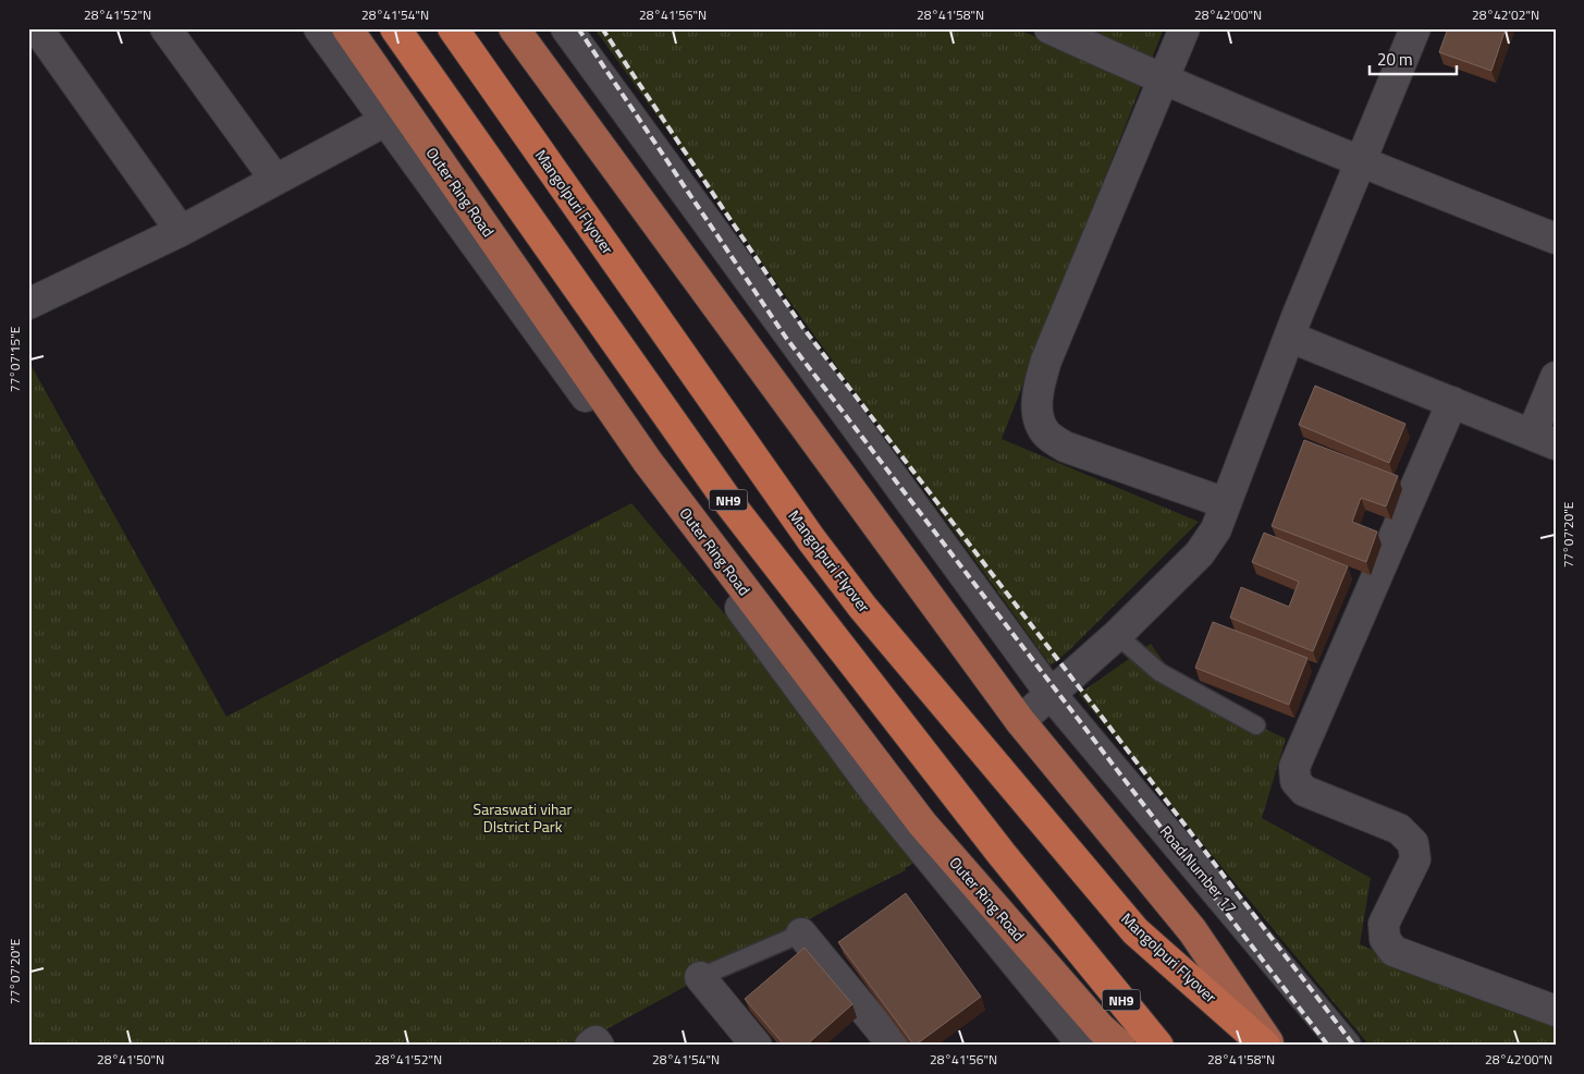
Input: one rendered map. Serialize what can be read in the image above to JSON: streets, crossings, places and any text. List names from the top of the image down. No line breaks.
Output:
{"streets":{"highway":["Mangolpuri Flyover","NH9"],"main road":["Outer Ring Road"],"street":["Road Number 17"]},"parks":["Saraswati vihar DIstrict Park"],"scale_bar":"20 m","coordinates":["28°41'52\"N","28°41'54\"N","28°41'56\"N","28°41'58\"N","28°42'00\"N","28°42'02\"N","77°07'15\"E","77°07'20\"E","28°41'50\"N"]}
